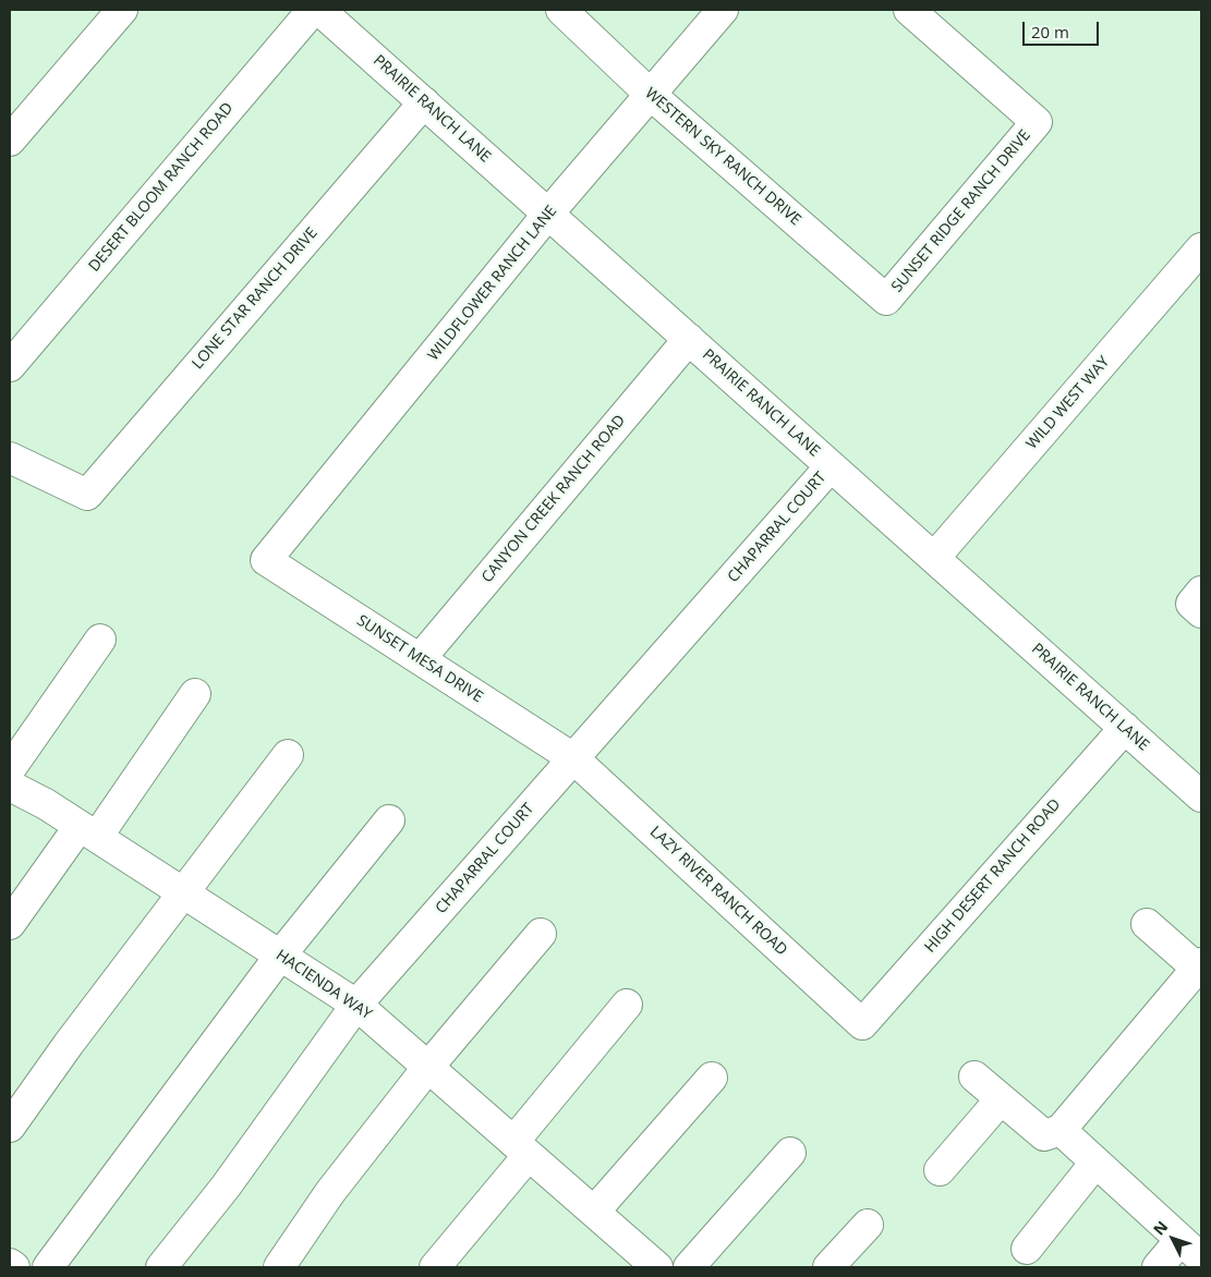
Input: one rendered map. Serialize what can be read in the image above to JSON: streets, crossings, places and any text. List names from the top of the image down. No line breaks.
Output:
{"streets":{"main road":["PRAIRIE RANCH LANE","WESTERN SKY RANCH DRIVE","DESERT BLOOM RANCH ROAD","SUNSET RIDGE RANCH DRIVE","WILDFLOWER RANCH LANE","LONE STAR RANCH DRIVE","WILD WEST WAY","CANYON CREEK RANCH ROAD","CHAPARRAL COURT","SUNSET MESA DRIVE","HIGH DESERT RANCH ROAD","LAZY RIVER RANCH ROAD","HACIENDA WAY"]},"crossings":[["PRAIRIE RANCH LANE","WILDFLOWER RANCH LANE"],["PRAIRIE RANCH LANE","LONE STAR RANCH DRIVE"],["PRAIRIE RANCH LANE","WILD WEST WAY"],["PRAIRIE RANCH LANE","CANYON CREEK RANCH ROAD"],["PRAIRIE RANCH LANE","CHAPARRAL COURT"],["PRAIRIE RANCH LANE","HIGH DESERT RANCH ROAD"],["WESTERN SKY RANCH DRIVE","SUNSET RIDGE RANCH DRIVE"],["WESTERN SKY RANCH DRIVE","WILDFLOWER RANCH LANE"],["WILDFLOWER RANCH LANE","SUNSET MESA DRIVE"],["CANYON CREEK RANCH ROAD","SUNSET MESA DRIVE"],["CHAPARRAL COURT","SUNSET MESA DRIVE"],["CHAPARRAL COURT","LAZY RIVER RANCH ROAD"],["CHAPARRAL COURT","HACIENDA WAY"],["SUNSET MESA DRIVE","LAZY RIVER RANCH ROAD"],["HIGH DESERT RANCH ROAD","LAZY RIVER RANCH ROAD"]],"scale_bar":"20 m","north":"top left"}
